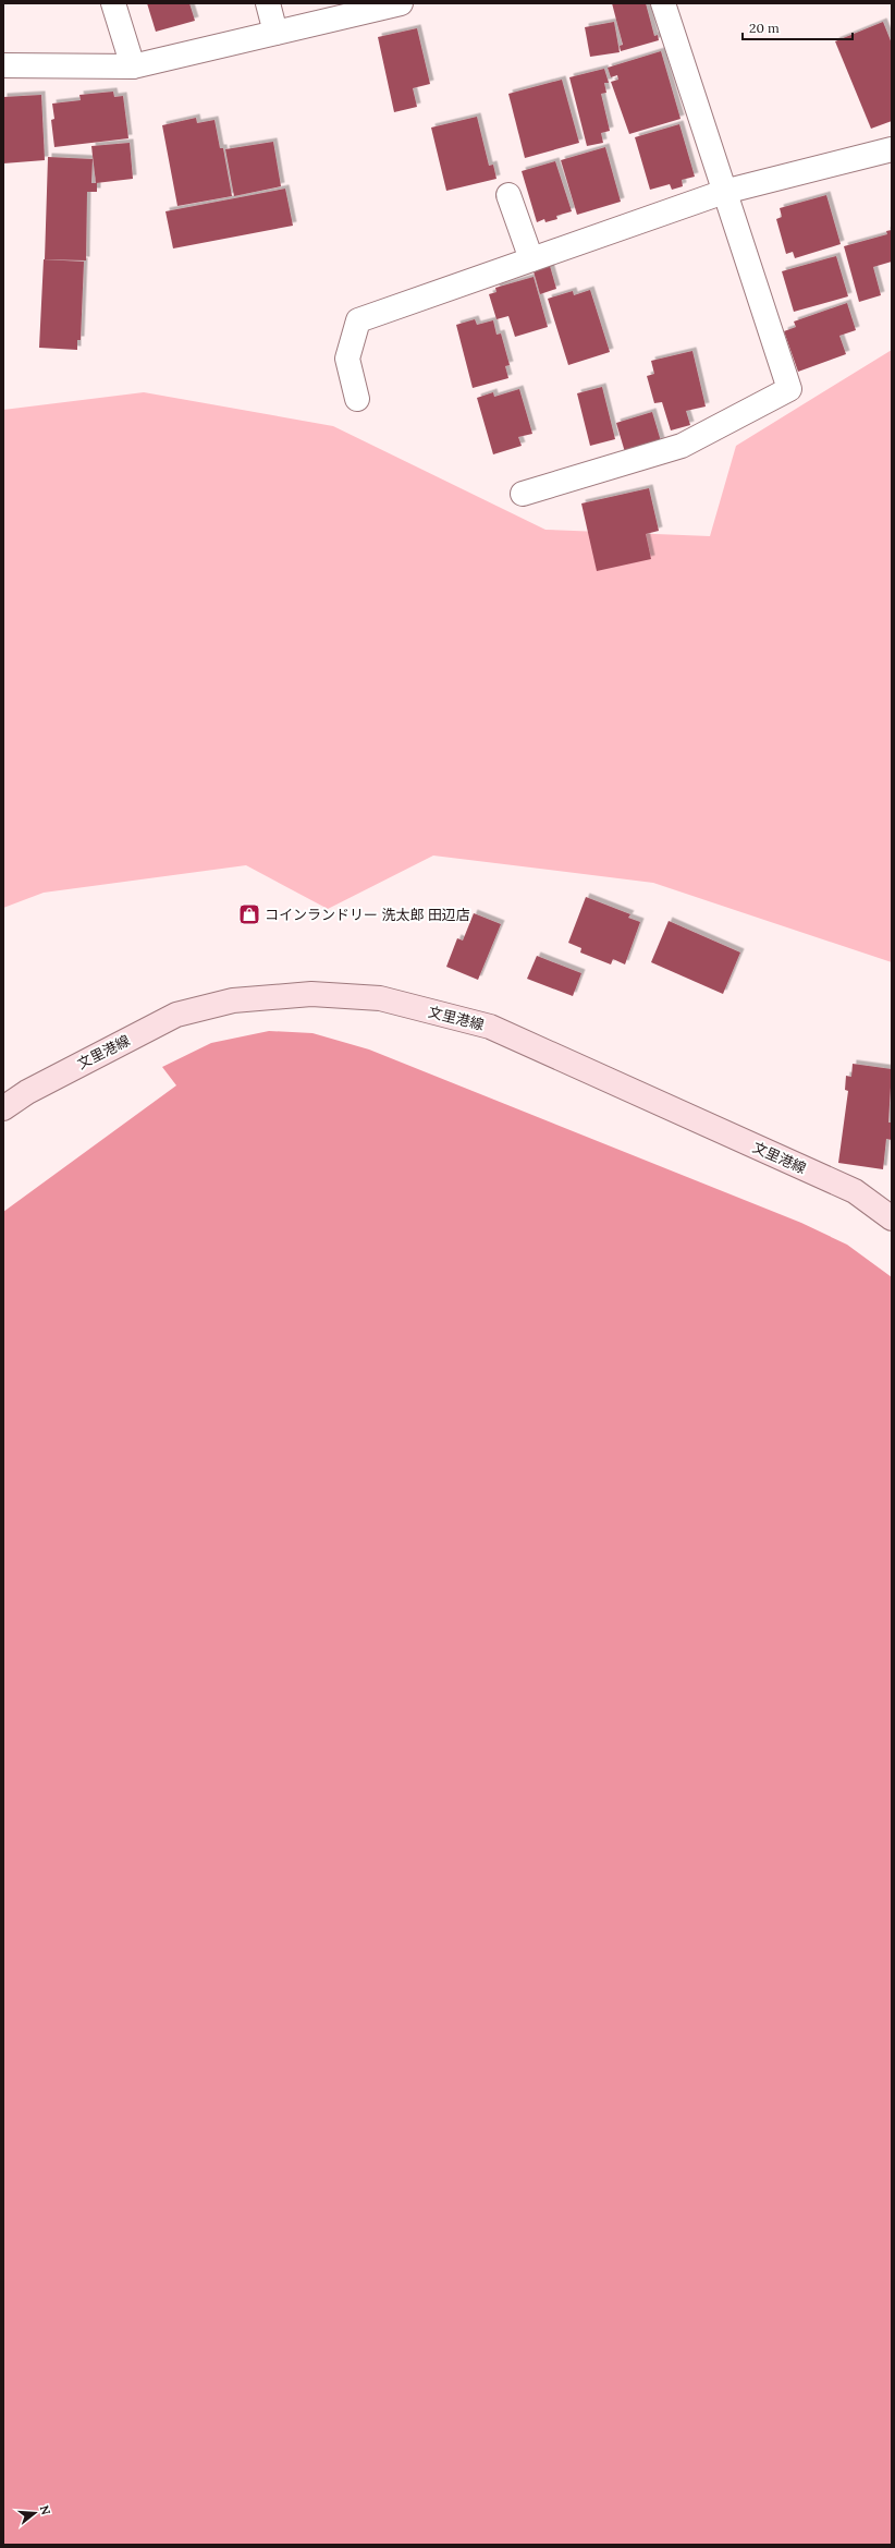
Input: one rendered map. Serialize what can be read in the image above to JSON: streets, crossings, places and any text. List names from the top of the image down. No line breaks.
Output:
{"streets":{"main road":["文里港線"]},"places":{"shop":["コインランドリー 洗太郎 田辺店"]},"scale_bar":"20 m","north":"right"}
